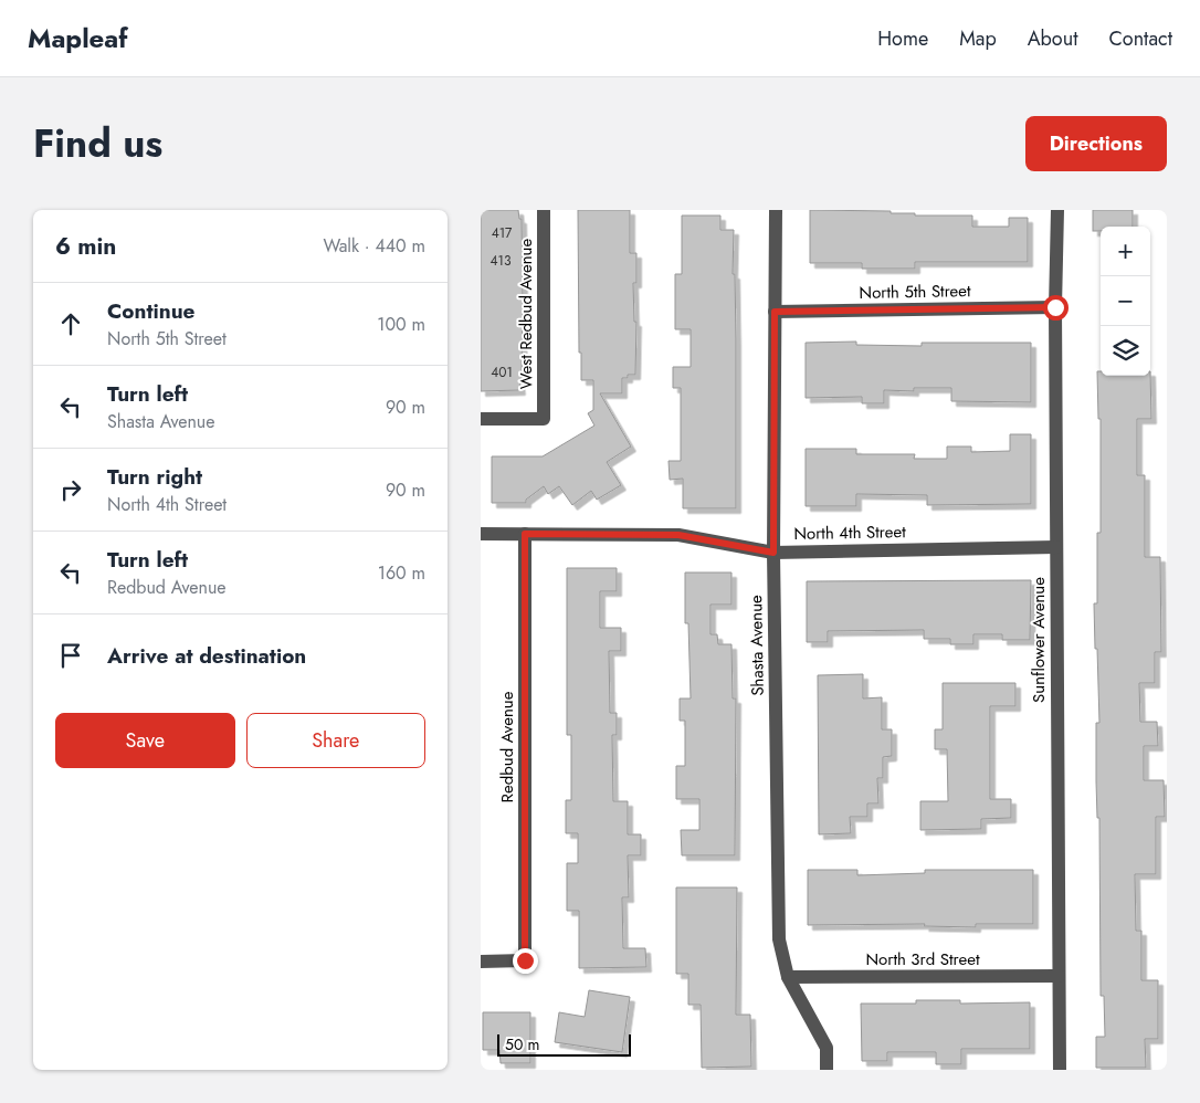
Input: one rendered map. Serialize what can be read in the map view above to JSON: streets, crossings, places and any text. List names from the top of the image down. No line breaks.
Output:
{"streets":{"street":["North 5th Street","West Redbud Avenue","North 4th Street","Sunflower Avenue","Shasta Avenue","Redbud Avenue","North 3rd Street"]},"crossings":[["North 5th Street","Sunflower Avenue"],["North 5th Street","Shasta Avenue"],["North 4th Street","Sunflower Avenue"],["North 4th Street","Shasta Avenue"],["North 4th Street","Redbud Avenue"],["Sunflower Avenue","North 3rd Street"],["Shasta Avenue","North 3rd Street"]],"house_numbers":["417","413","401"],"scale_bar":"50 m","page":{"header":"Mapleaf","nav":["Home","Map","About","Contact"],"title":"Find us","buttons":["Directions",["Save","Share"]],"heading":["6 min","Walk · 440 m"],"map_buttons":["+","−"],"list":[["Continue","North 5th Street","100 m"],["Turn left","Shasta Avenue","90 m"],["Turn right","North 4th Street","90 m"],["Turn left","Redbud Avenue","160 m"],"Arrive at destination"],"scale":"50 m"}}
